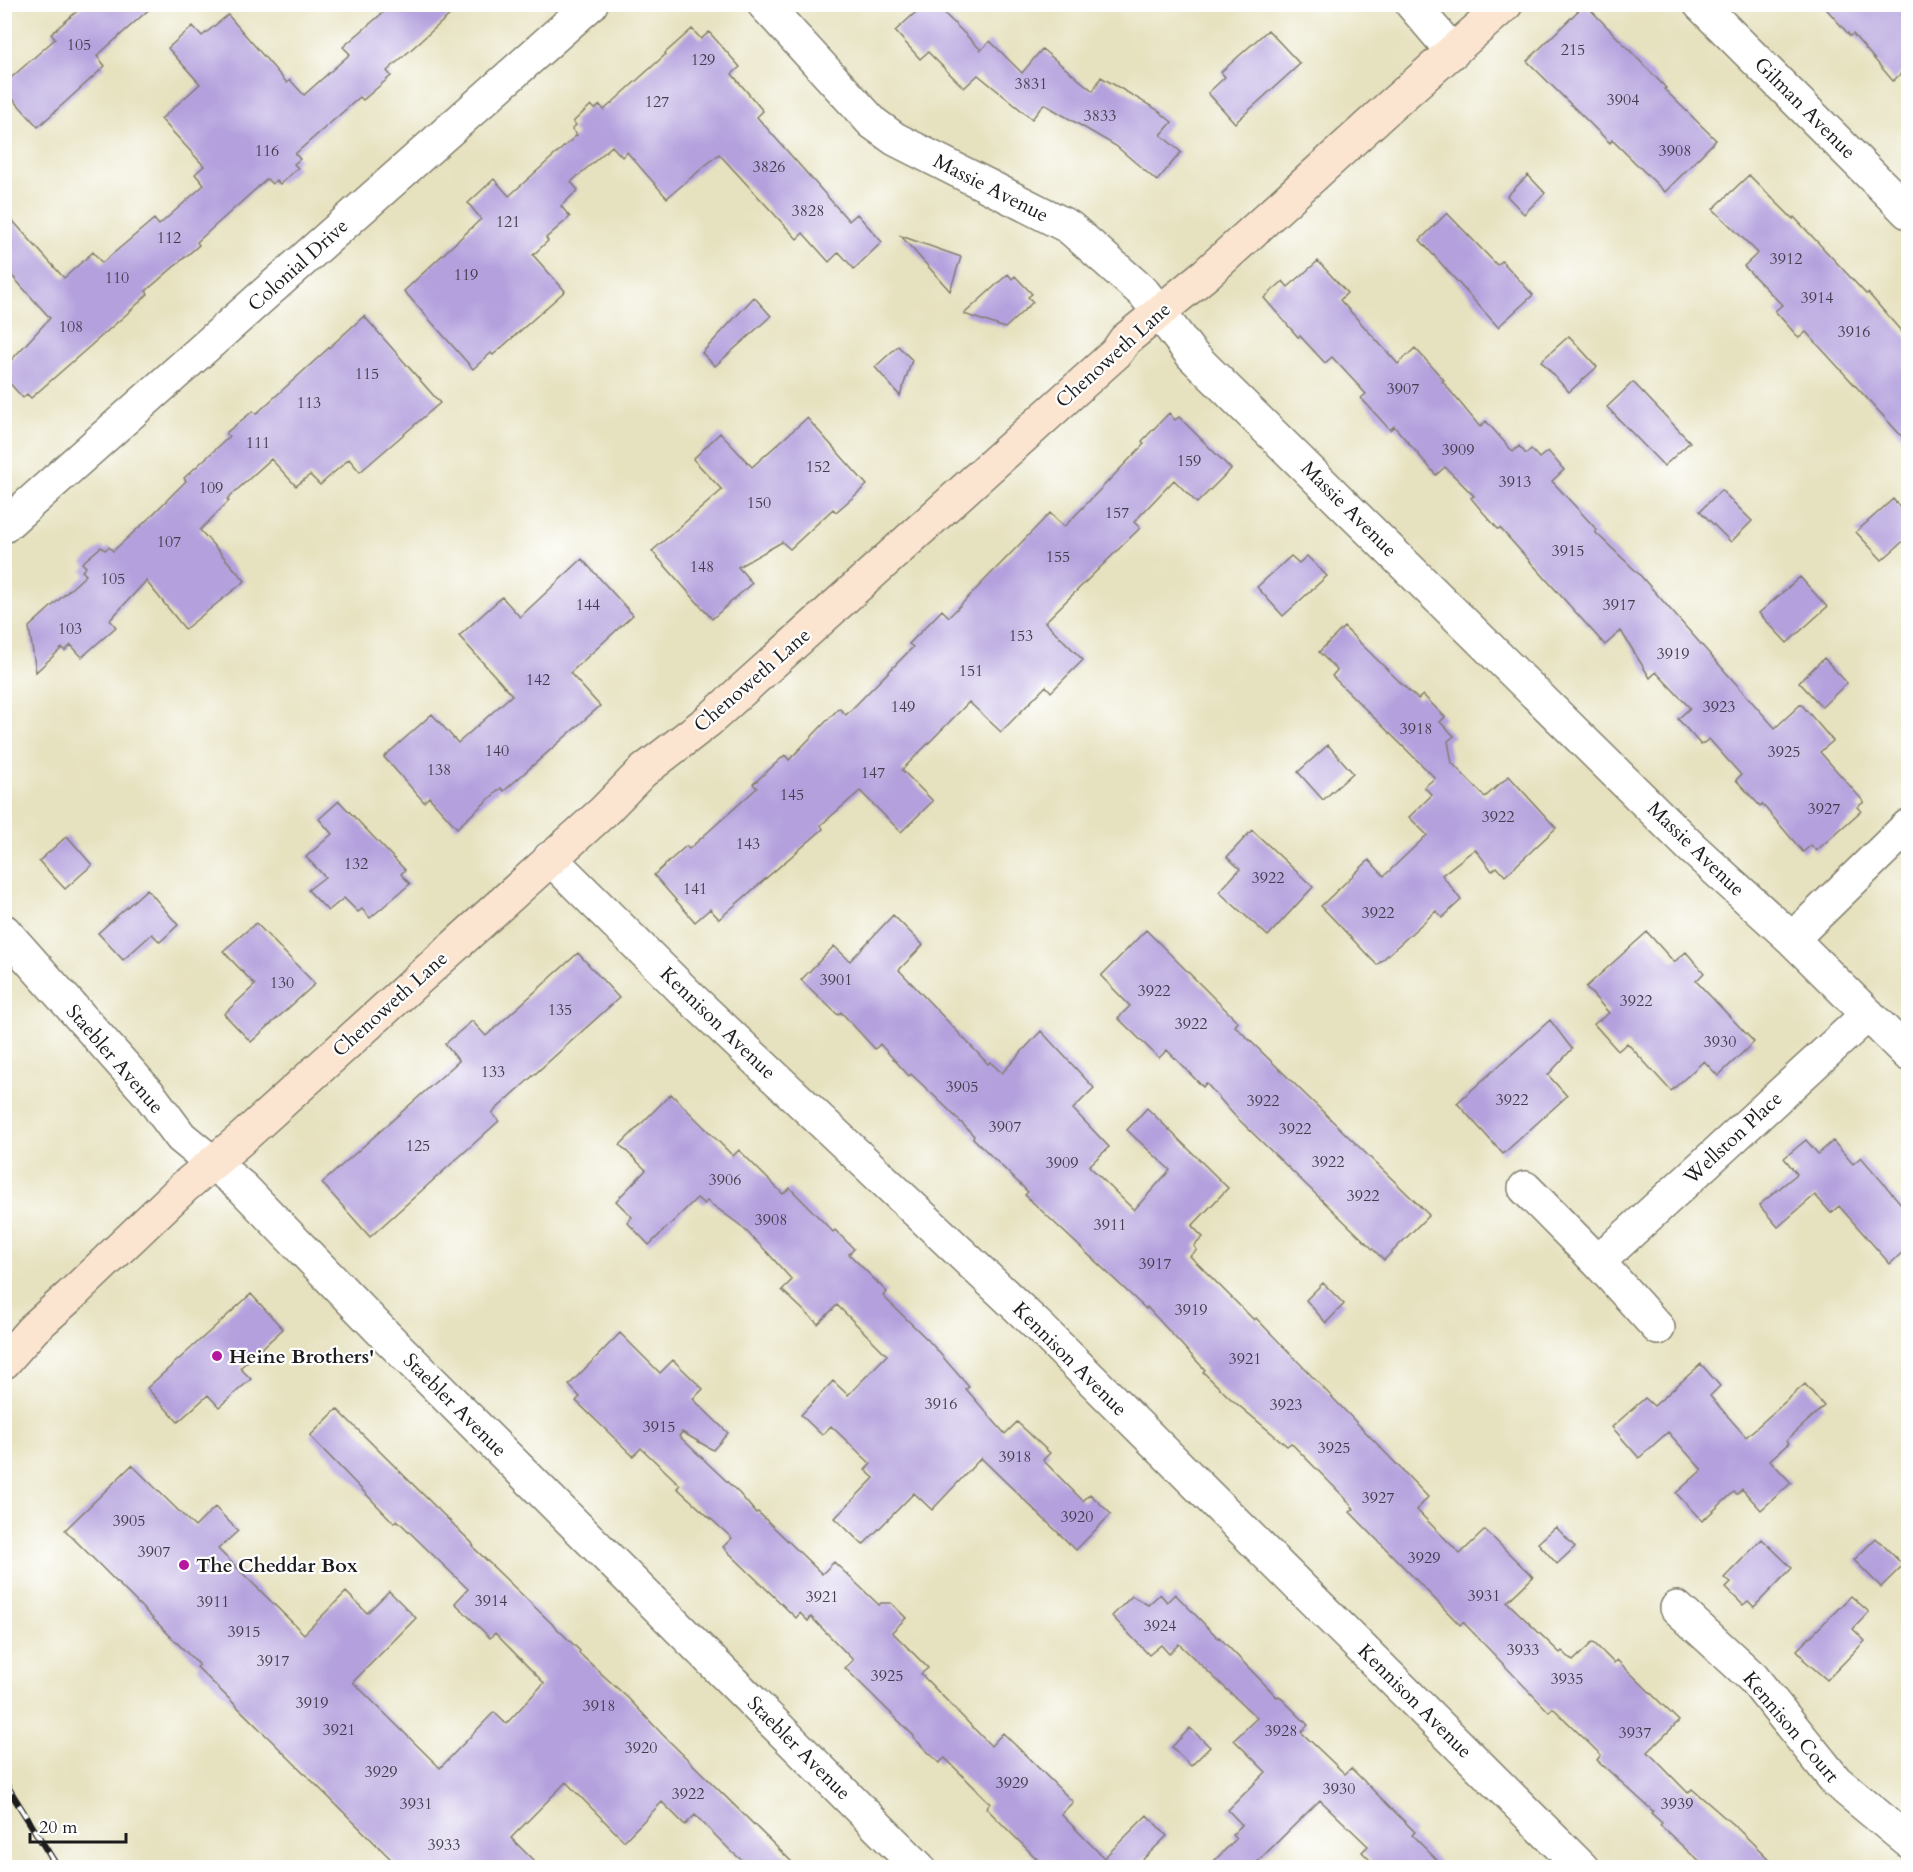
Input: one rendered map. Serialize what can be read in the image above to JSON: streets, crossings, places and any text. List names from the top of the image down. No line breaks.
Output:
{"streets":{"main road":["Chenoweth Lane"],"street":["Gilman Avenue","Massie Avenue","Colonial Drive","Kennison Avenue","Staebler Avenue","Wellston Place","Kennison Court"]},"crossings":[["Massie Avenue","Chenoweth Lane"],["Massie Avenue","Wellston Place"],["Chenoweth Lane","Kennison Avenue"],["Chenoweth Lane","Staebler Avenue"]],"places":["Heine Brothers'","The Cheddar Box"],"house_numbers":["105","215","129","3831","3904","127","3833","116","3908","3826","3828","121","112","3912","119","110","3914","108","3916","115","3907","113","111","3909","159","152","3913","109","150","157","107","3915","155","148","105","144","3917","103","153","3919","151","142","149","3923","3918","140","3925","138","147","145","3927","3922","143","132","3922","141","3922","3901","130","3922","3922","135","3922","3930","133","3905","3922","3922","3907","3922","125","3922","3909","3906","3922","3908","3911","3917","3919","3921","3916","3923","3915","3925","3918","3927","3920","3905","3907","3929","3931","3921","3914","3911","3924","3915","3933","3917","3925","3935","3919","3918","3921","3928","3937","3920","3929","3929","3930","3922","3931","3939","3933"],"scale_bar":"20 m"}
